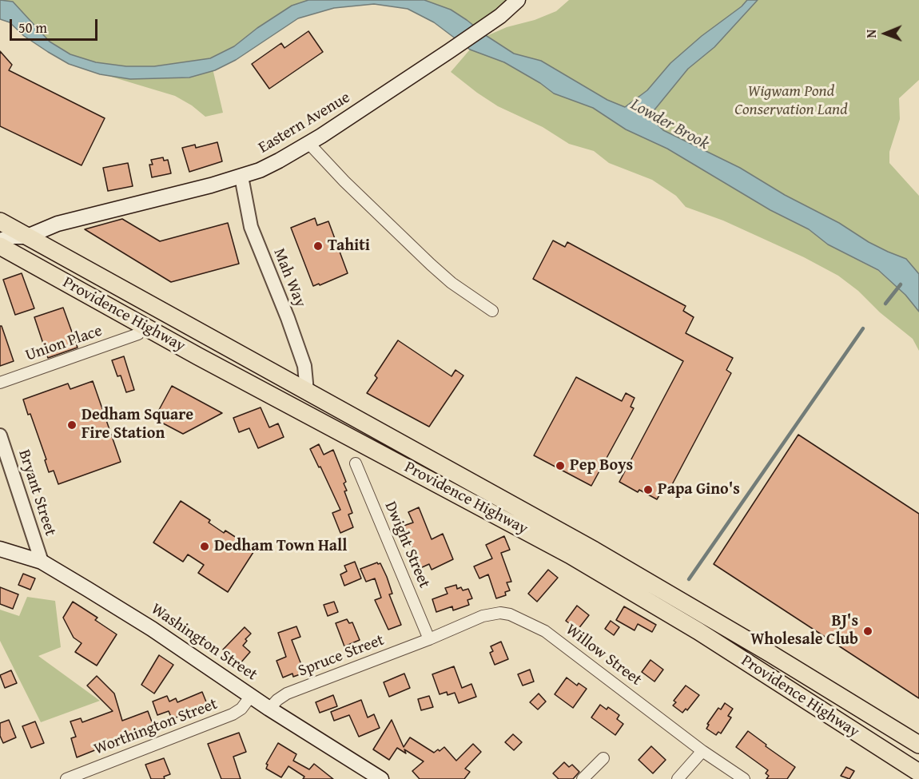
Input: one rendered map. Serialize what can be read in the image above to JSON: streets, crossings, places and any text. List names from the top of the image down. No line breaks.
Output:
{"streets":{"highway":["Providence Highway"],"main road":["Eastern Avenue","Washington Street"],"street":["Mah Way","Union Place","Bryant Street","Dwight Street","Willow Street","Spruce Street","Worthington Street"]},"crossings":[["Eastern Avenue","Mah Way"],["Eastern Avenue","Providence Highway"],["Mah Way","Providence Highway"],["Bryant Street","Washington Street"],["Dwight Street","Willow Street"],["Dwight Street","Spruce Street"],["Washington Street","Spruce Street"],["Washington Street","Worthington Street"],["Willow Street","Spruce Street"]],"water":["Lowder Brook"],"parks":["Wigwam Pond Conservation Land"],"places":["Tahiti","Dedham Square Fire Station","Pep Boys","Papa Gino's","Dedham Town Hall","BJ's Wholesale Club"],"scale_bar":"50 m","north":"left"}
